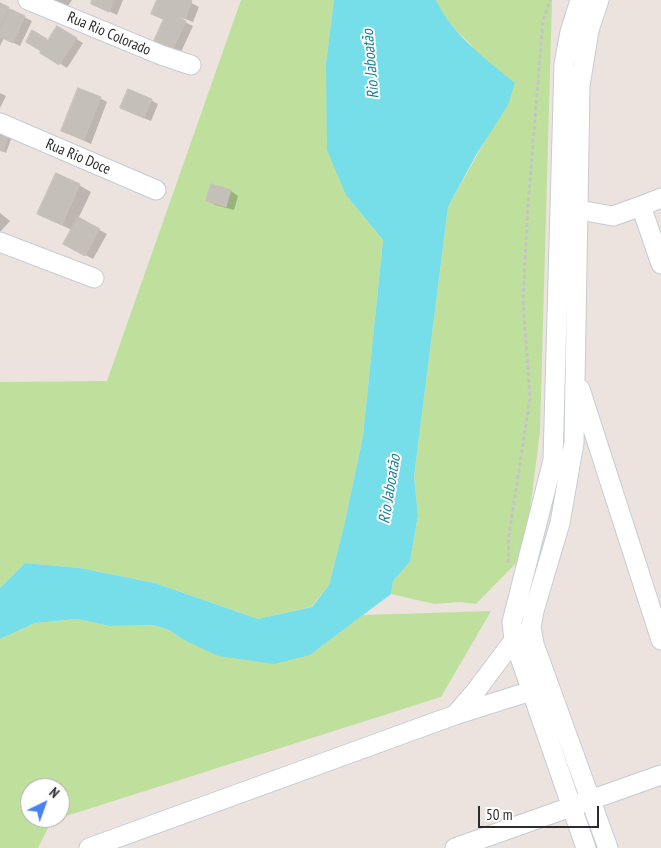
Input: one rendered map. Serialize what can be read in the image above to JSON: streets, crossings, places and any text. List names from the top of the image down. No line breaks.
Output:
{"streets":{"street":["Rua Rio Colorado","Rua Rio Doce"]},"water":["Rio Jaboatão"],"scale_bar":"50 m","north":"top right"}
